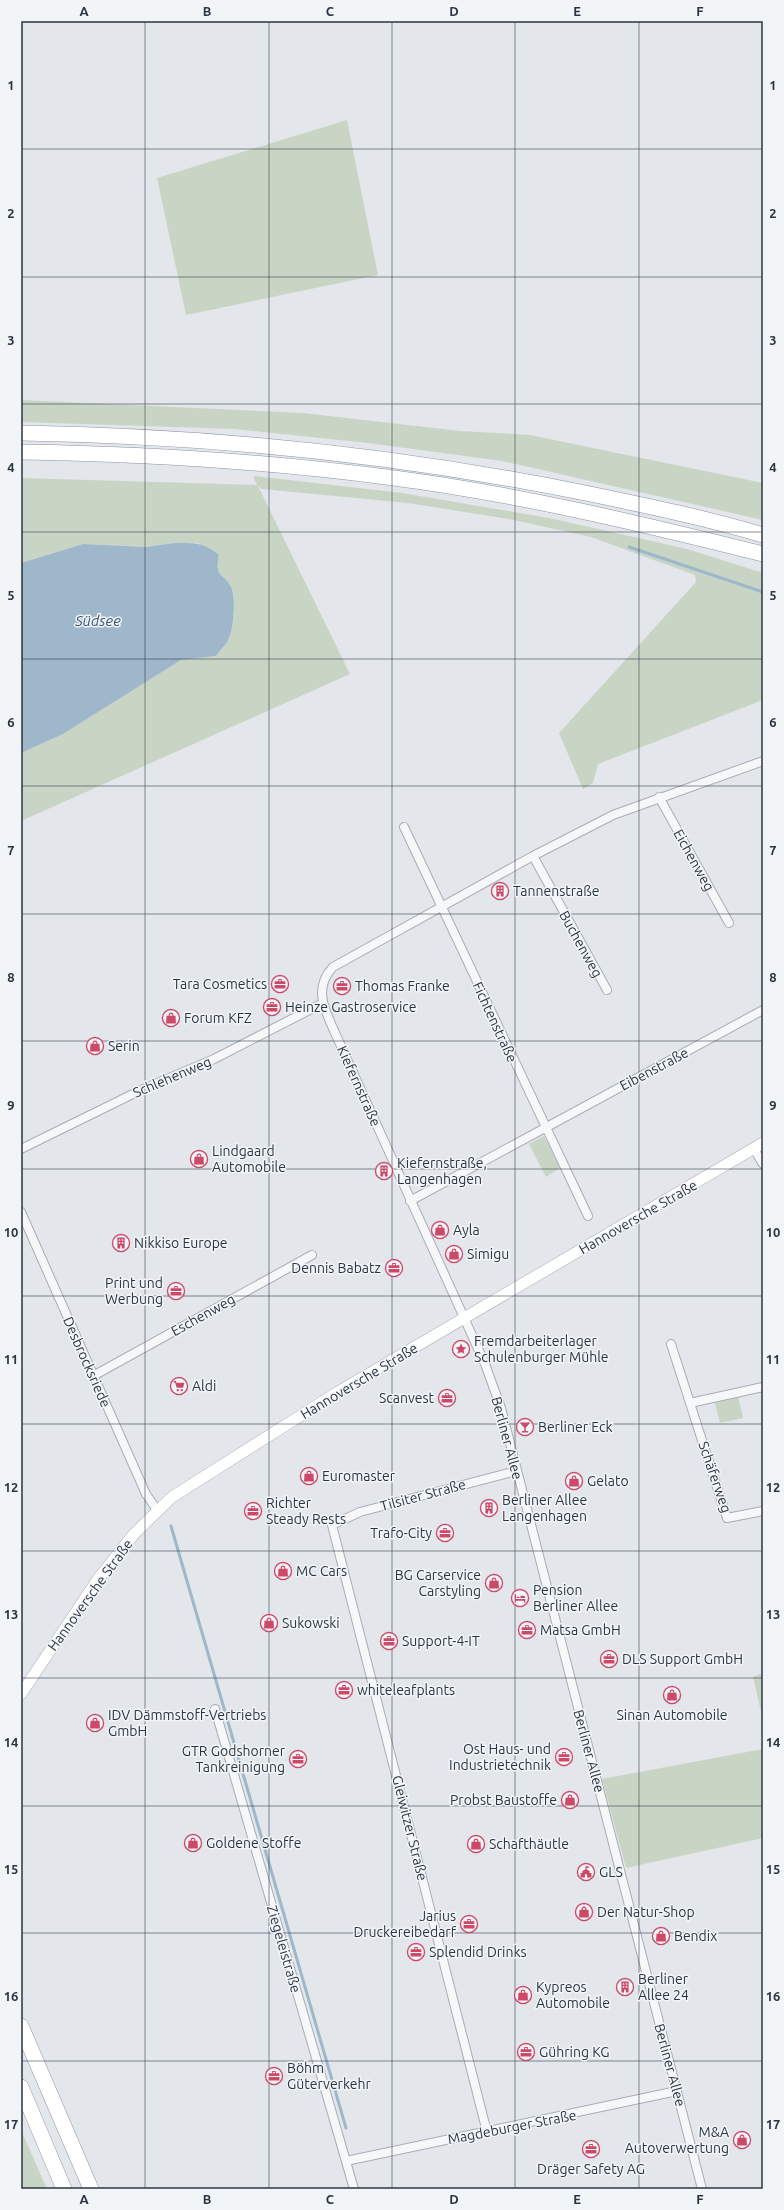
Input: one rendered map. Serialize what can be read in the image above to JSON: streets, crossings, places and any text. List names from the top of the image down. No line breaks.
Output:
{"streets":{"main road":["Hannoversche Straße"],"street":["Eichenweg","Buchenweg","Fichtenstraße","Eibenstraße","Schlehenweg","Kiefernstraße","Eschenweg","Desbrocksriede","Berliner Allee","Schäferweg","Tilsiter Straße","Gleiwitzer Straße","Ziegeleistraße","Magdeburger Straße"]},"crossings":[["Fichtenstraße","Eibenstraße"],["Fichtenstraße","Kiefernstraße"],["Eibenstraße","Kiefernstraße"],["Schlehenweg","Kiefernstraße"],["Kiefernstraße","Hannoversche Straße"],["Kiefernstraße","Berliner Allee"],["Hannoversche Straße","Desbrocksriede"],["Hannoversche Straße","Berliner Allee"],["Eschenweg","Desbrocksriede"],["Berliner Allee","Tilsiter Straße"],["Berliner Allee","Magdeburger Straße"],["Tilsiter Straße","Gleiwitzer Straße"],["Gleiwitzer Straße","Magdeburger Straße"],["Ziegeleistraße","Magdeburger Straße"]],"water":["Südsee"],"places":{"building":["Tannenstraße","Kiefernstraße, Langenhagen","Nikkiso Europe","Berliner Allee Langenhagen","Berliner Allee 24"],"office":["Tara Cosmetics","Thomas Franke","Heinze Gastroservice","Dennis Babatz","Print und Werbung","Scanvest","Richter Steady Rests","Trafo-City","Matsa GmbH","Support-4-IT","DLS Support GmbH","whiteleafplants","Ost Haus- und Industrietechnik","GTR Godshorner Tankreinigung","Jarius Druckereibedarf","Splendid Drinks","Gühring KG","Böhm Güterverkehr","Dräger Safety AG"],"shop":["Forum KFZ","Serin","Lindgaard Automobile","Ayla","Simigu","Euromaster","Gelato","MC Cars","BG Carservice Carstyling","Sukowski","Sinan Automobile","IDV Dämmstoff-Vertriebs GmbH","Probst Baustoffe","Goldene Stoffe","Schafthäutle","Der Natur-Shop","Bendix","Kypreos Automobile","M&A Autoverwertung"],"place":["Fremdarbeiterlager Schulenburger Mühle"],"supermarket":["Aldi"],"bar":["Berliner Eck"],"hotel":["Pension Berliner Allee"],"public building":["GLS"]},"grid":{"columns":["A","B","C","D","E","F"],"rows":["1","2","3","4","5","6","7","8","9","10","11","12","13","14","15","16","17"]}}
